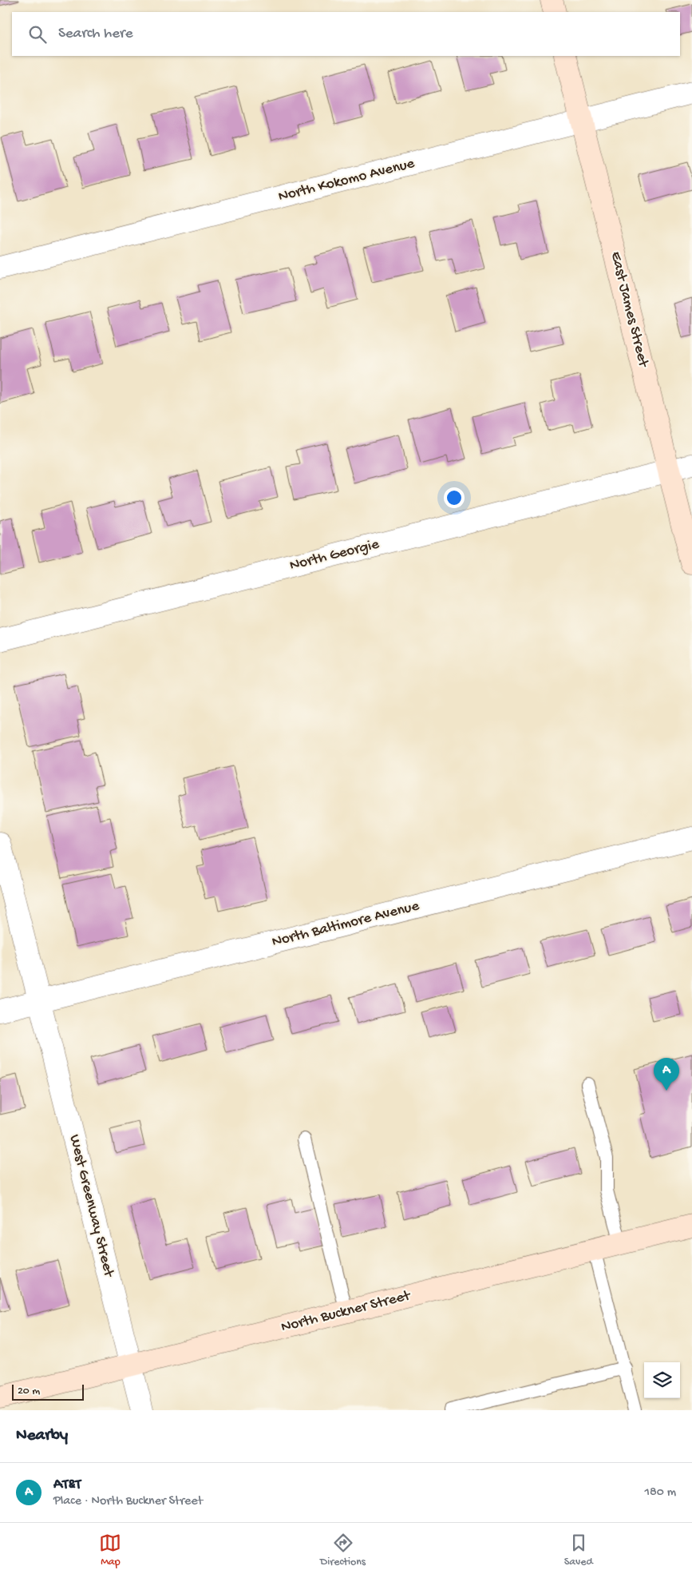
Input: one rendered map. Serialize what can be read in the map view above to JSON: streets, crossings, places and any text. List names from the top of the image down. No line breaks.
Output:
{"streets":{"main road":["East James Street","North Buckner Street"],"street":["North Kokomo Avenue","North Georgie","North Baltimore Avenue","West Greenway Street"]},"crossings":[["North Kokomo Avenue","East James Street"],["East James Street","North Georgie"],["North Baltimore Avenue","West Greenway Street"],["West Greenway Street","North Buckner Street"]],"scale_bar":"20 m","page":{"search":"Search here","pins":"A","scale":"20 m","heading":"Nearby","list":[{"mark":"A","name":"AT&T","note":"Place · North Buckner Street","value":"180 m"}],"nav":["Map","Directions","Saved"]}}
